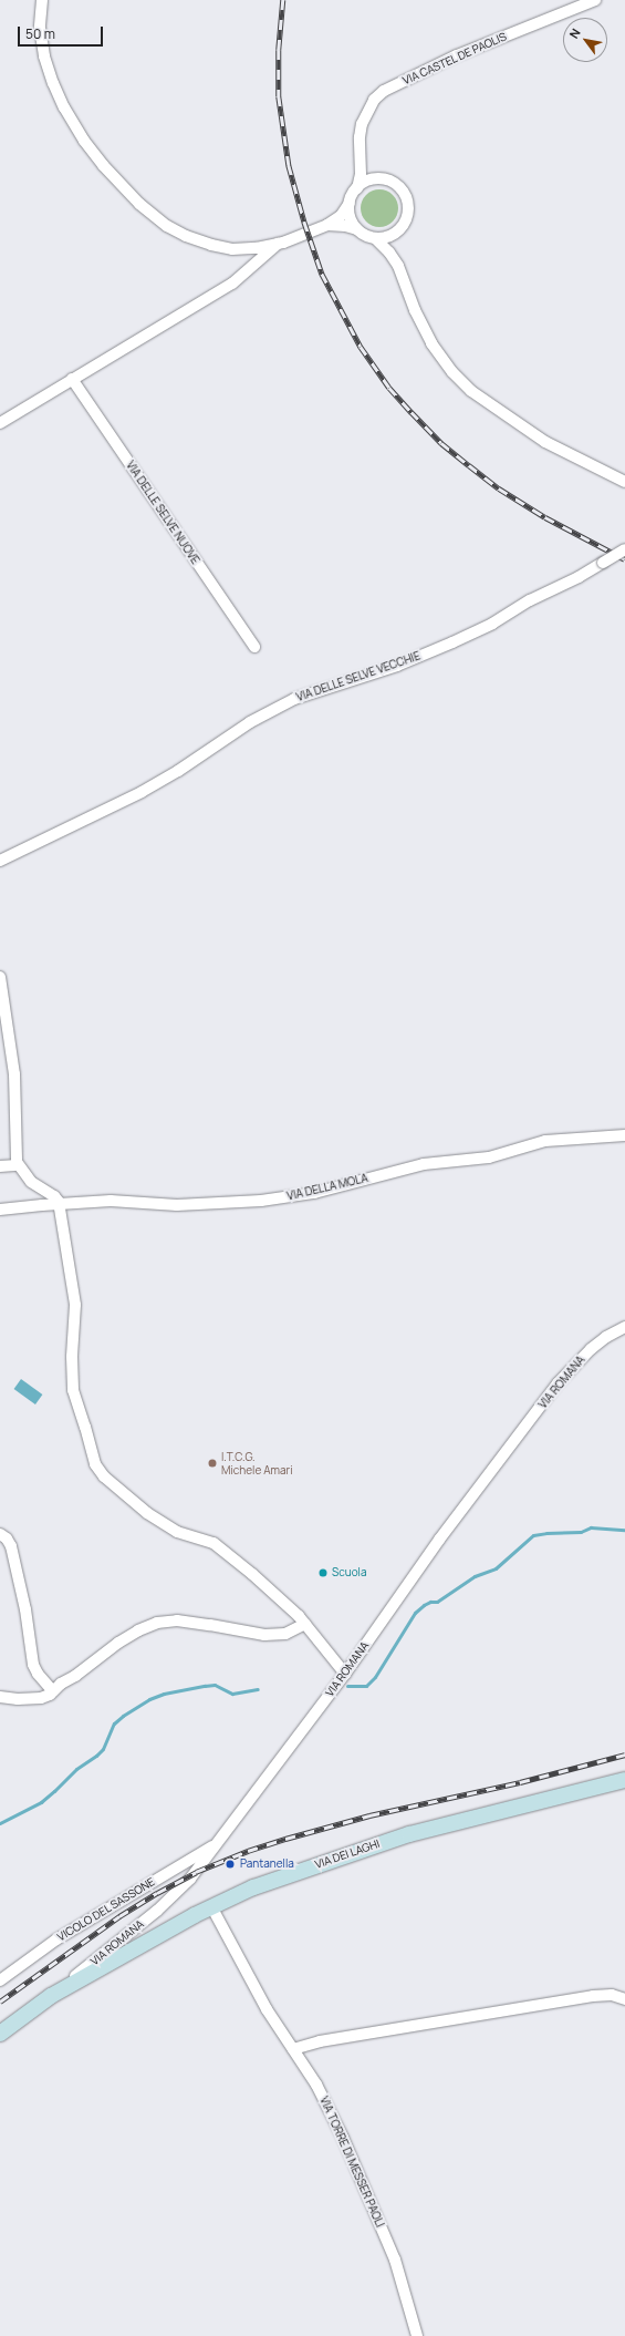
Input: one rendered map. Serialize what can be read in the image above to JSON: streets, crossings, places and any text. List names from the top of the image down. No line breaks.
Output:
{"streets":{"main road":["VIA DEI LAGHI"],"street":["VIA CASTEL DE PAOLIS","VIA DELLE SELVE NUOVE","VIA DELLE SELVE VECCHIE","VIA DELLA MOLA","VIA ROMANA","VICOLO DEL SASSONE","VIA TORRE DI MESSER PAOLI"]},"crossings":[["VIA ROMANA","VIA DEI LAGHI"],["VIA ROMANA","VICOLO DEL SASSONE"],["VIA DEI LAGHI","VIA TORRE DI MESSER PAOLI"]],"places":["I.T.C.G. Michele Amari","Scuola","Pantanella"],"scale_bar":"50 m","north":"top left"}
